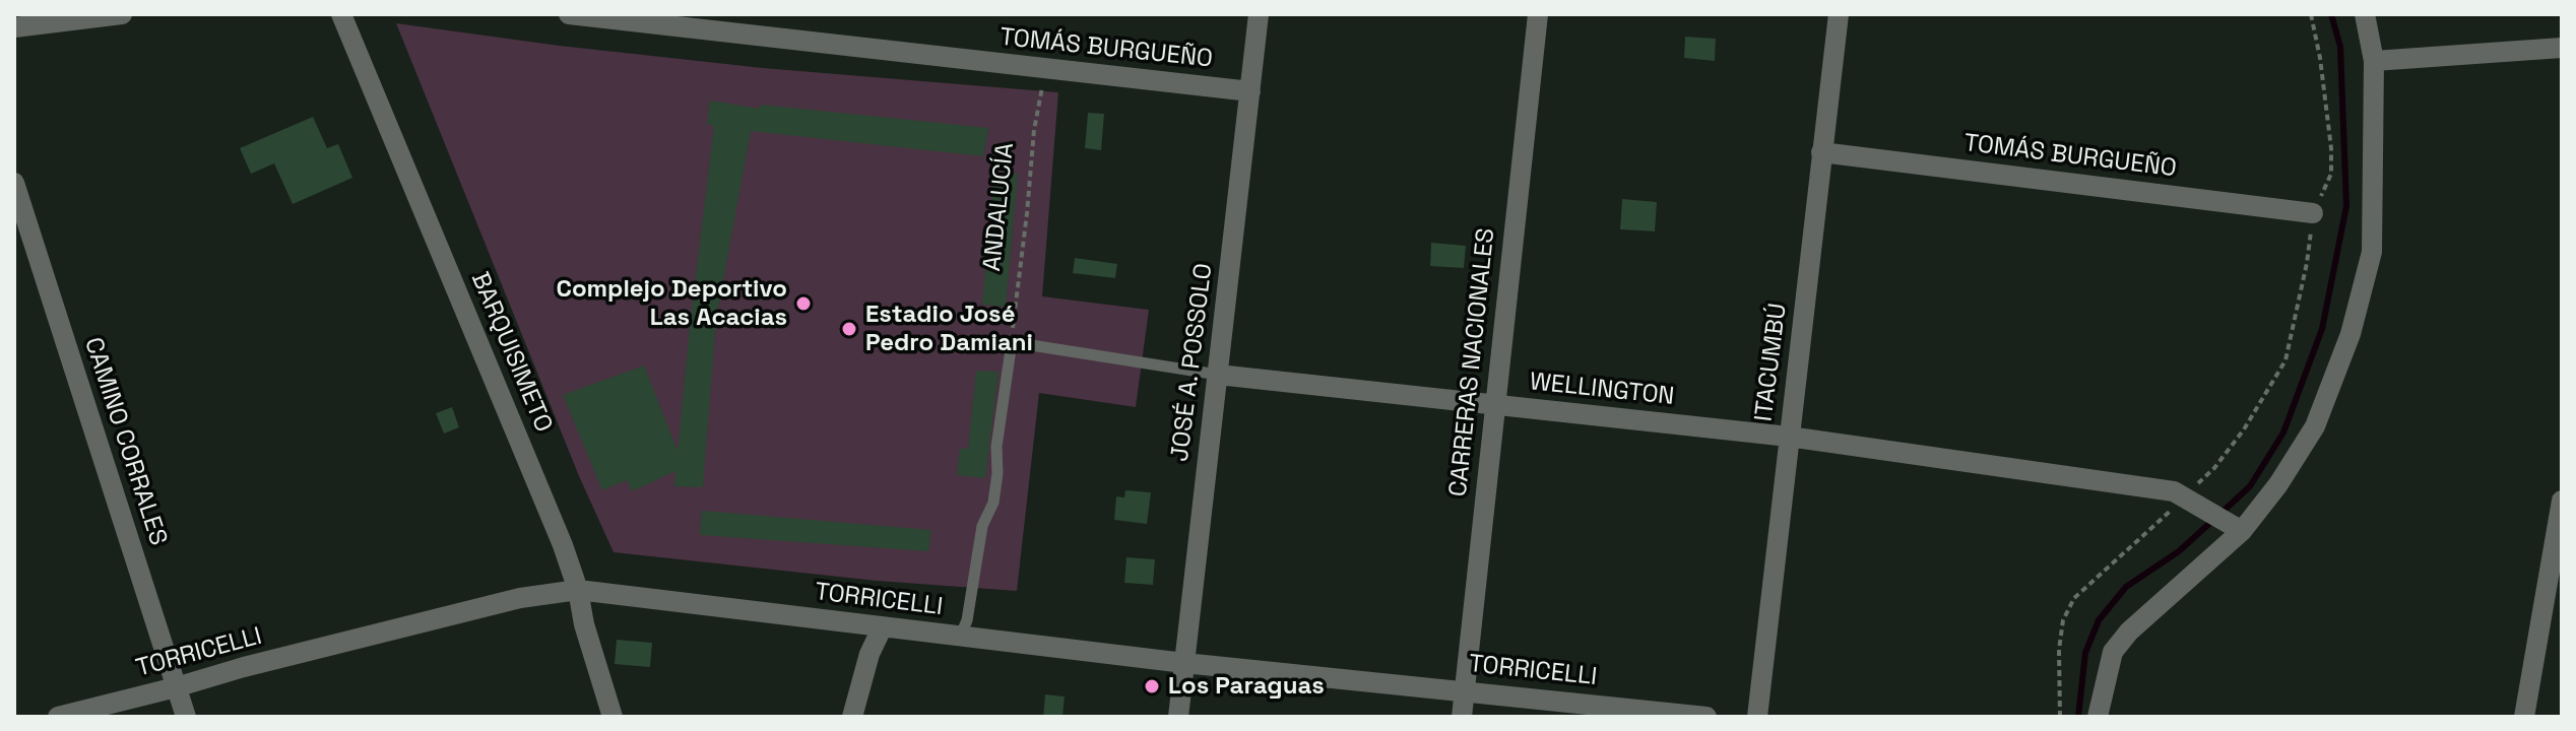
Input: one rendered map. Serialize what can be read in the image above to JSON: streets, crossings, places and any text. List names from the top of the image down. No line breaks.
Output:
{"streets":{"street":["TOMÁS BURGUEÑO","BARQUISIMETO","JOSÉ A. POSSOLO","CARRERAS NACIONALES","ITACUMBÚ","WELLINGTON","CAMINO CORRALES","TORRICELLI"],"path":["ANDALUCÍA"]},"crossings":[["TOMÁS BURGUEÑO","ANDALUCÍA"],["TOMÁS BURGUEÑO","JOSÉ A. POSSOLO"],["TOMÁS BURGUEÑO","ITACUMBÚ"],["ANDALUCÍA","WELLINGTON"],["BARQUISIMETO","TORRICELLI"],["JOSÉ A. POSSOLO","WELLINGTON"],["JOSÉ A. POSSOLO","TORRICELLI"],["CARRERAS NACIONALES","WELLINGTON"],["CARRERAS NACIONALES","TORRICELLI"],["ITACUMBÚ","WELLINGTON"],["CAMINO CORRALES","TORRICELLI"]],"places":["Complejo Deportivo Las Acacias","Estadio José Pedro Damiani","Los Paraguas"]}
